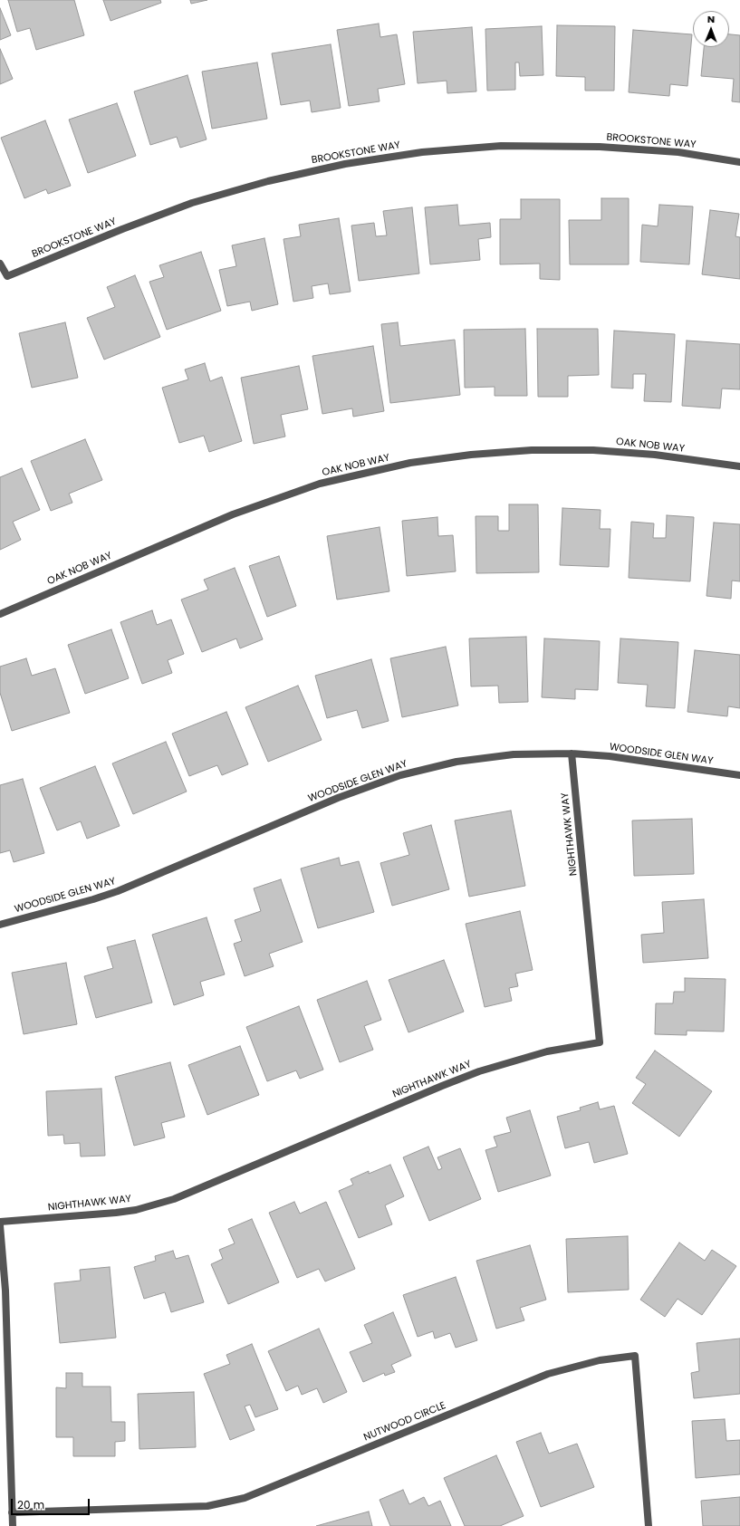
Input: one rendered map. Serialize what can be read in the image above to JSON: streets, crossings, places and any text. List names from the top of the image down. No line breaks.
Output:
{"streets":{"street":["BROOKSTONE WAY","OAK NOB WAY","WOODSIDE GLEN WAY","NIGHTHAWK WAY","NUTWOOD CIRCLE"]},"crossings":[["WOODSIDE GLEN WAY","NIGHTHAWK WAY"]],"scale_bar":"20 m","north":"top"}
